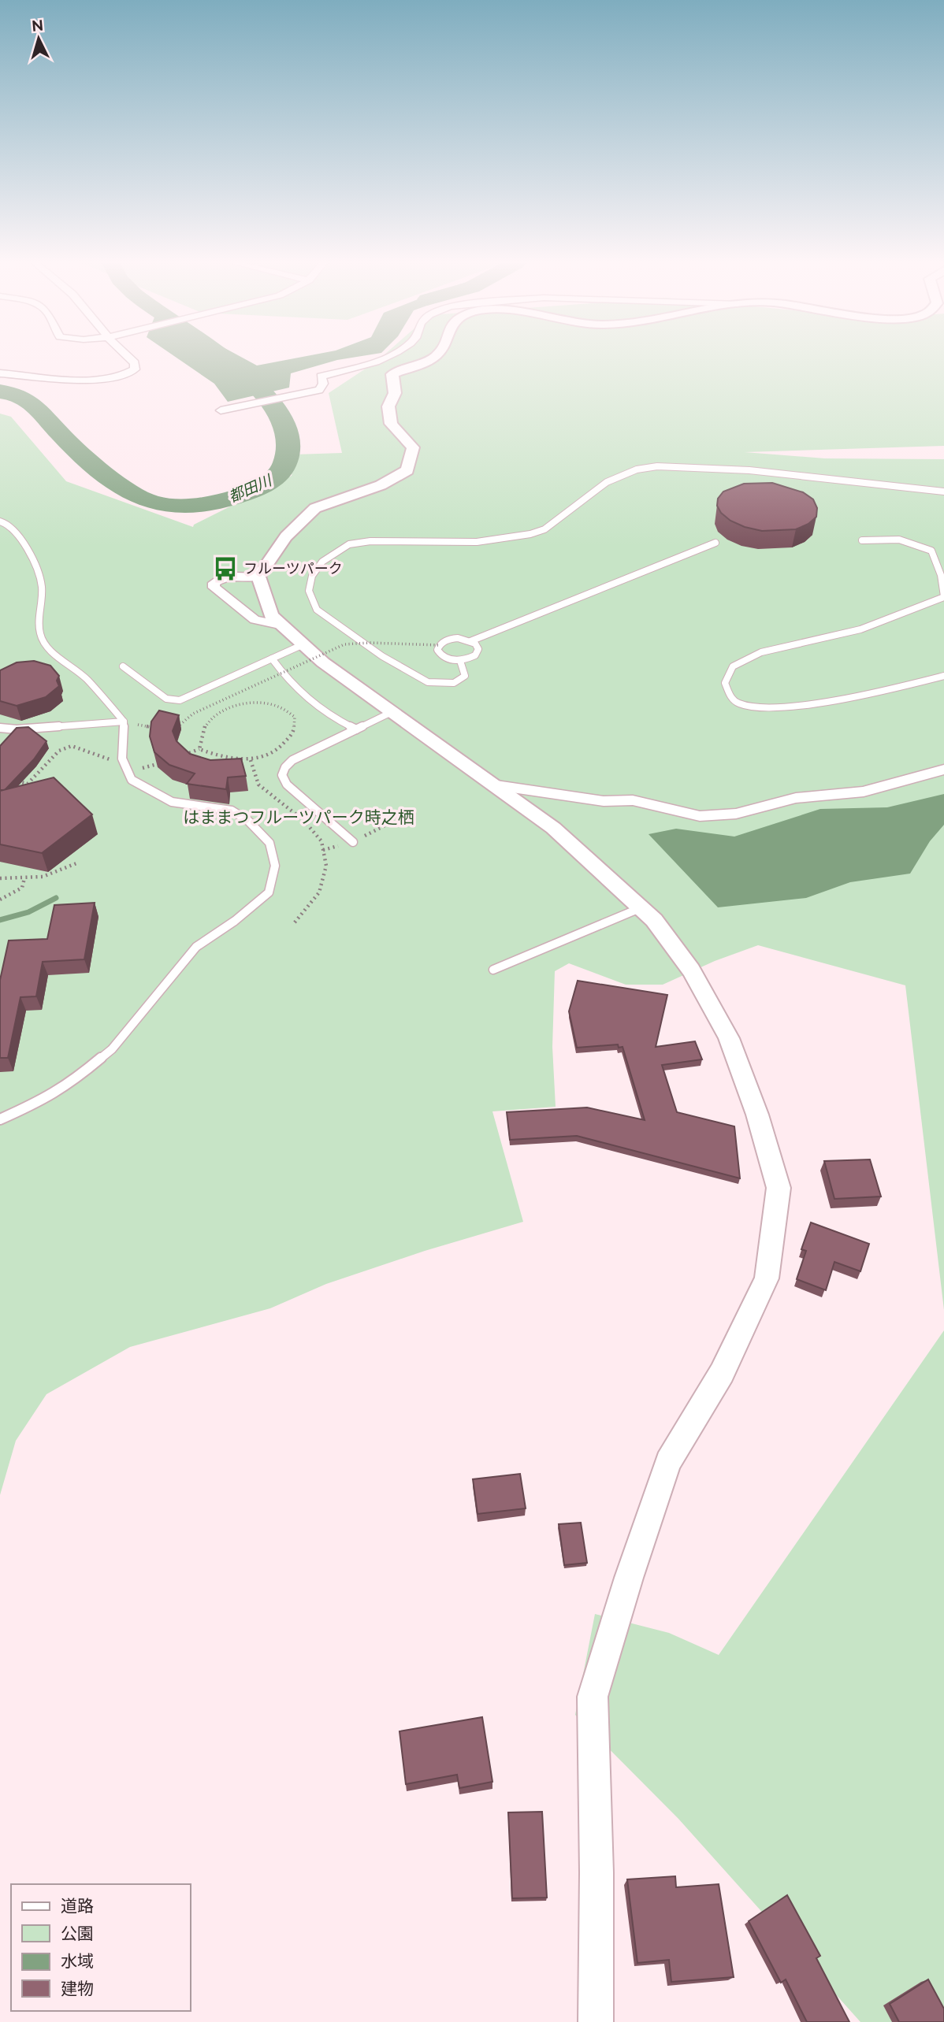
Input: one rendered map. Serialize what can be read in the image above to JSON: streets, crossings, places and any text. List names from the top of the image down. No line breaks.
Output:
{"water":["都田川"],"parks":["はままつフルーツパーク時之栖"],"places":{"bus stop":["フルーツパーク"]},"legend":["道路","公園","水域","建物"],"north":"top"}
